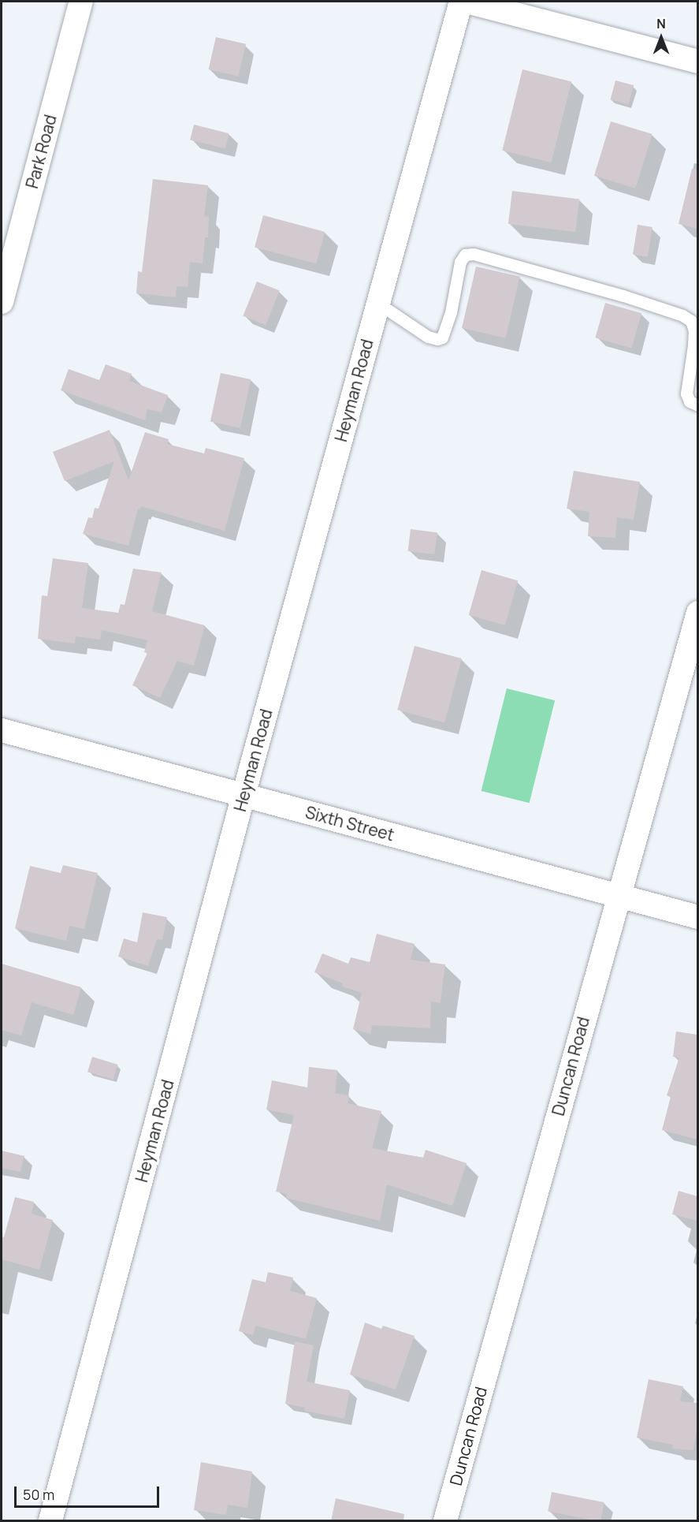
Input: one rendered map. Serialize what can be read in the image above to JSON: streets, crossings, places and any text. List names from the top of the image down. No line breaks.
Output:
{"streets":{"street":["Park Road","Heyman Road","Sixth Street","Duncan Road"]},"crossings":[["Heyman Road","Sixth Street"],["Sixth Street","Duncan Road"]],"scale_bar":"50 m","north":"top"}
